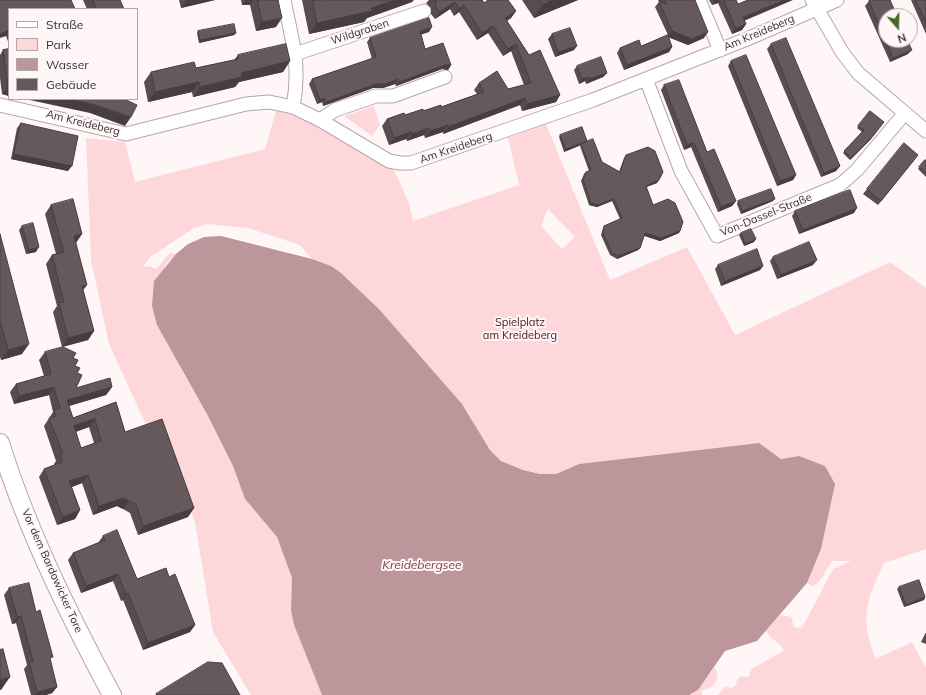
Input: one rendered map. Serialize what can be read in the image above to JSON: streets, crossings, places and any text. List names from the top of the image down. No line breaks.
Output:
{"streets":{"main road":["Vor dem Bardowicker Tore"],"street":["Wildgraben","Am Kreideberg","Von-Dassel-Straße"]},"crossings":[["Am Kreideberg","Von-Dassel-Straße"]],"water":["Kreidebergsee"],"parks":["Spielplatz am Kreideberg"],"legend":["Straße","Park","Wasser","Gebäude"],"north":"bottom"}
